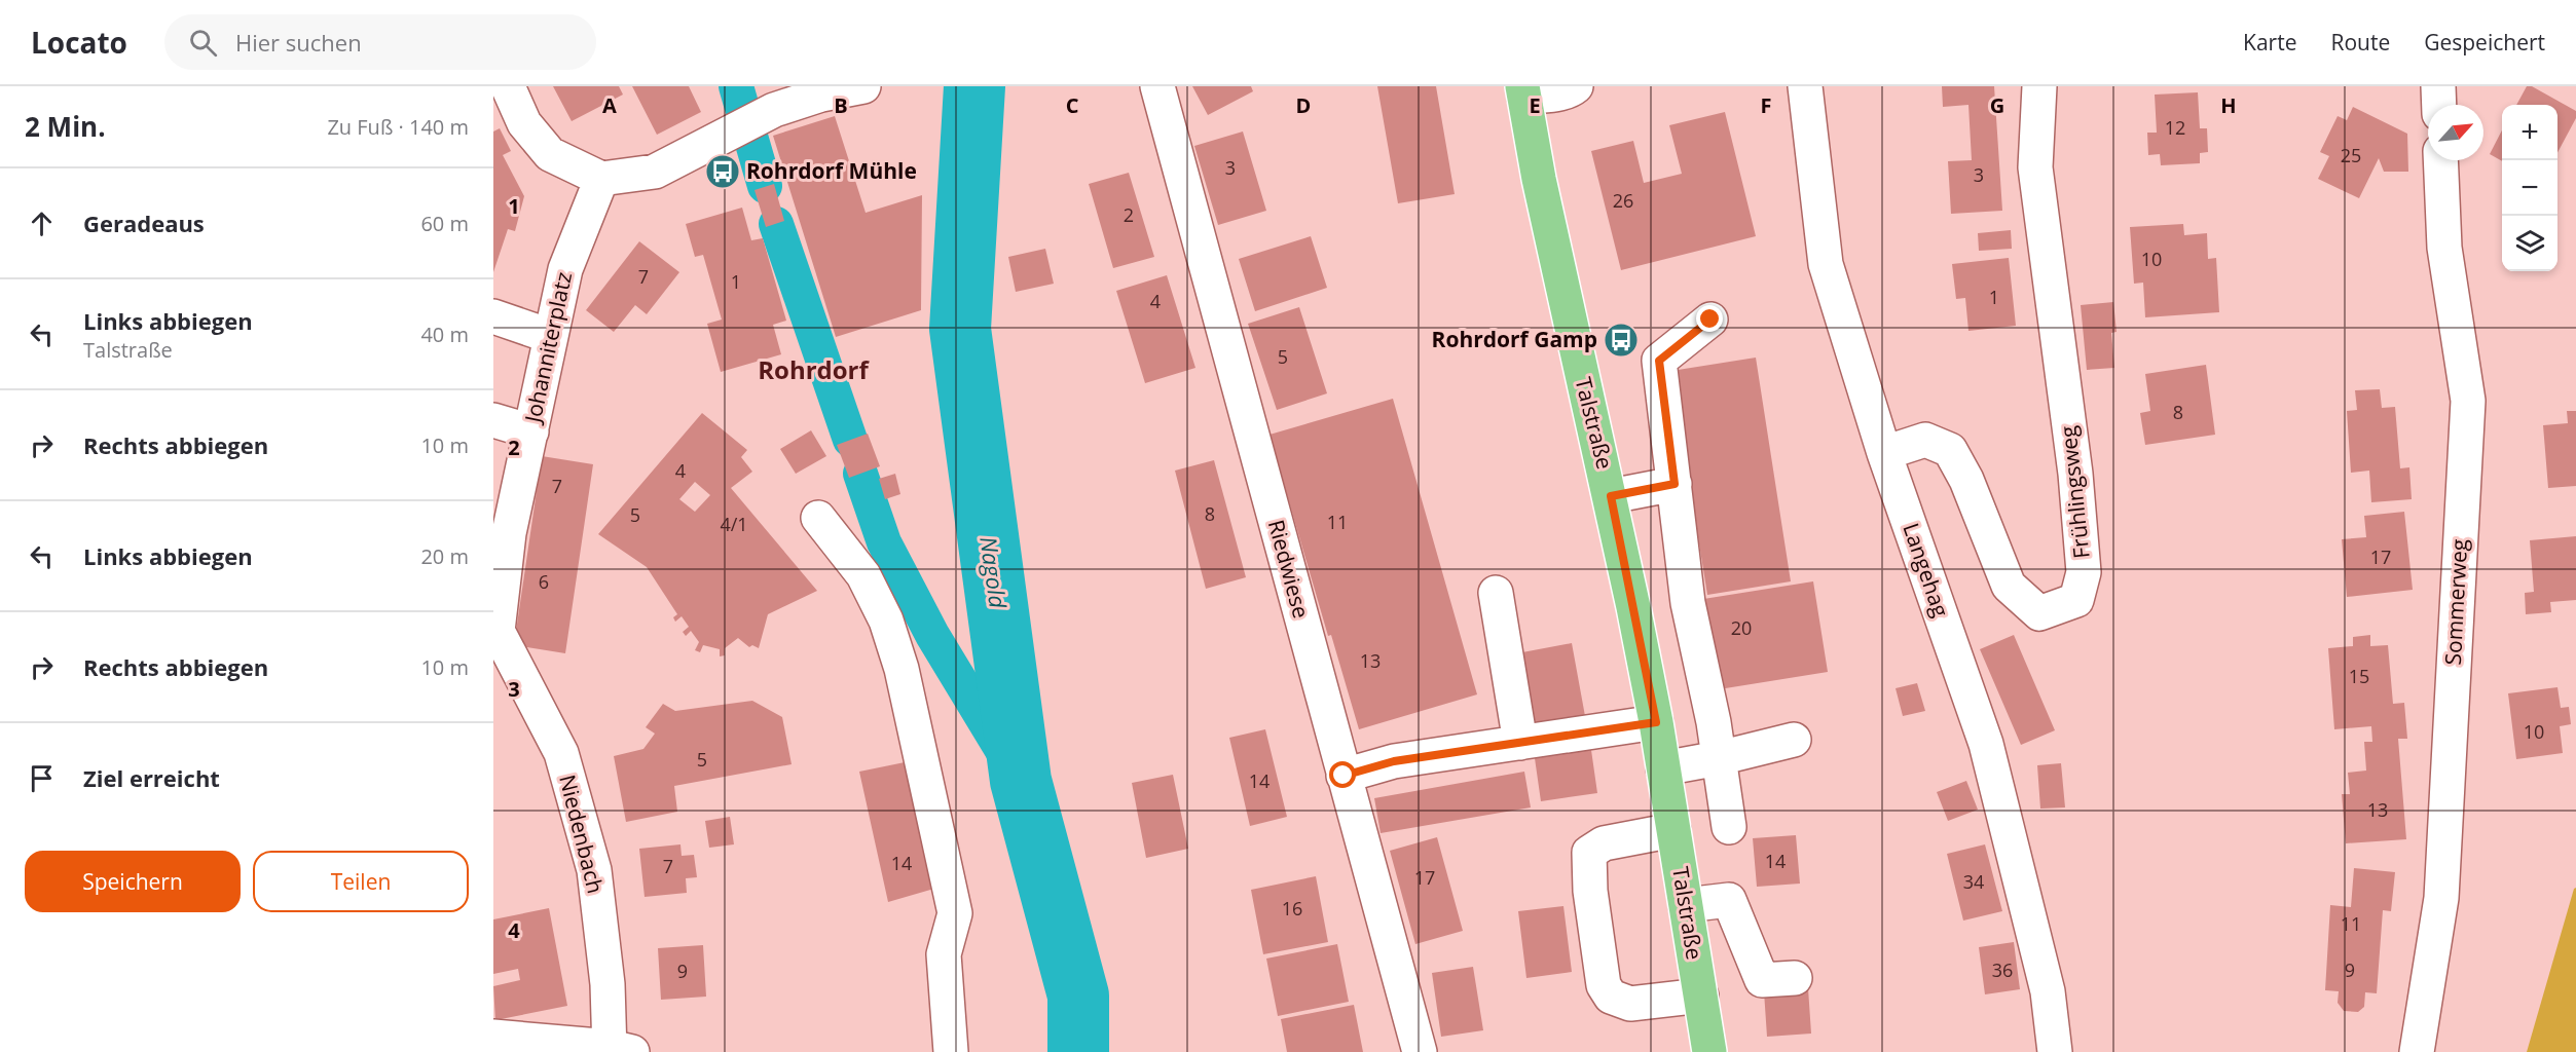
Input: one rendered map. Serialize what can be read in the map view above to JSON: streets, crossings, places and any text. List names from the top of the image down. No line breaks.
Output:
{"streets":{"main road":["Talstraße"],"street":["Johanniterplatz","Frühlingsweg","Riedwiese","Langehag","Sommerweg","Niedenbach"]},"crossings":[["Johanniterplatz","Niedenbach"],["Frühlingsweg","Langehag"]],"districts":["Rohrdorf"],"water":["Nagold"],"places":{"bus stop":["Rohrdorf Mühle","Rohrdorf Gamp"]},"house_numbers":["12","25","3","3","26","2","10","7","1","1","4","5","8","4","7","8","5","11","4/1","17","6","20","13","15","10","5","14","13","14","14","7","17","34","16","11","36","9","9"],"north":"top right","page":{"header":"Locato","search":"Hier suchen","nav":["Karte","Route","Gespeichert"],"heading":["2 Min.","Zu Fuß · 140 m"],"map_buttons":["+","−"],"list":[["Geradeaus","60 m"],["Links abbiegen","Talstraße","40 m"],["Rechts abbiegen","10 m"],["Links abbiegen","20 m"],["Rechts abbiegen","10 m"],"Ziel erreicht"],"buttons":["Speichern","Teilen"]},"grid":{"columns":["A","B","C","D","E","F","G","H"],"rows":["1","2","3","4"]}}
